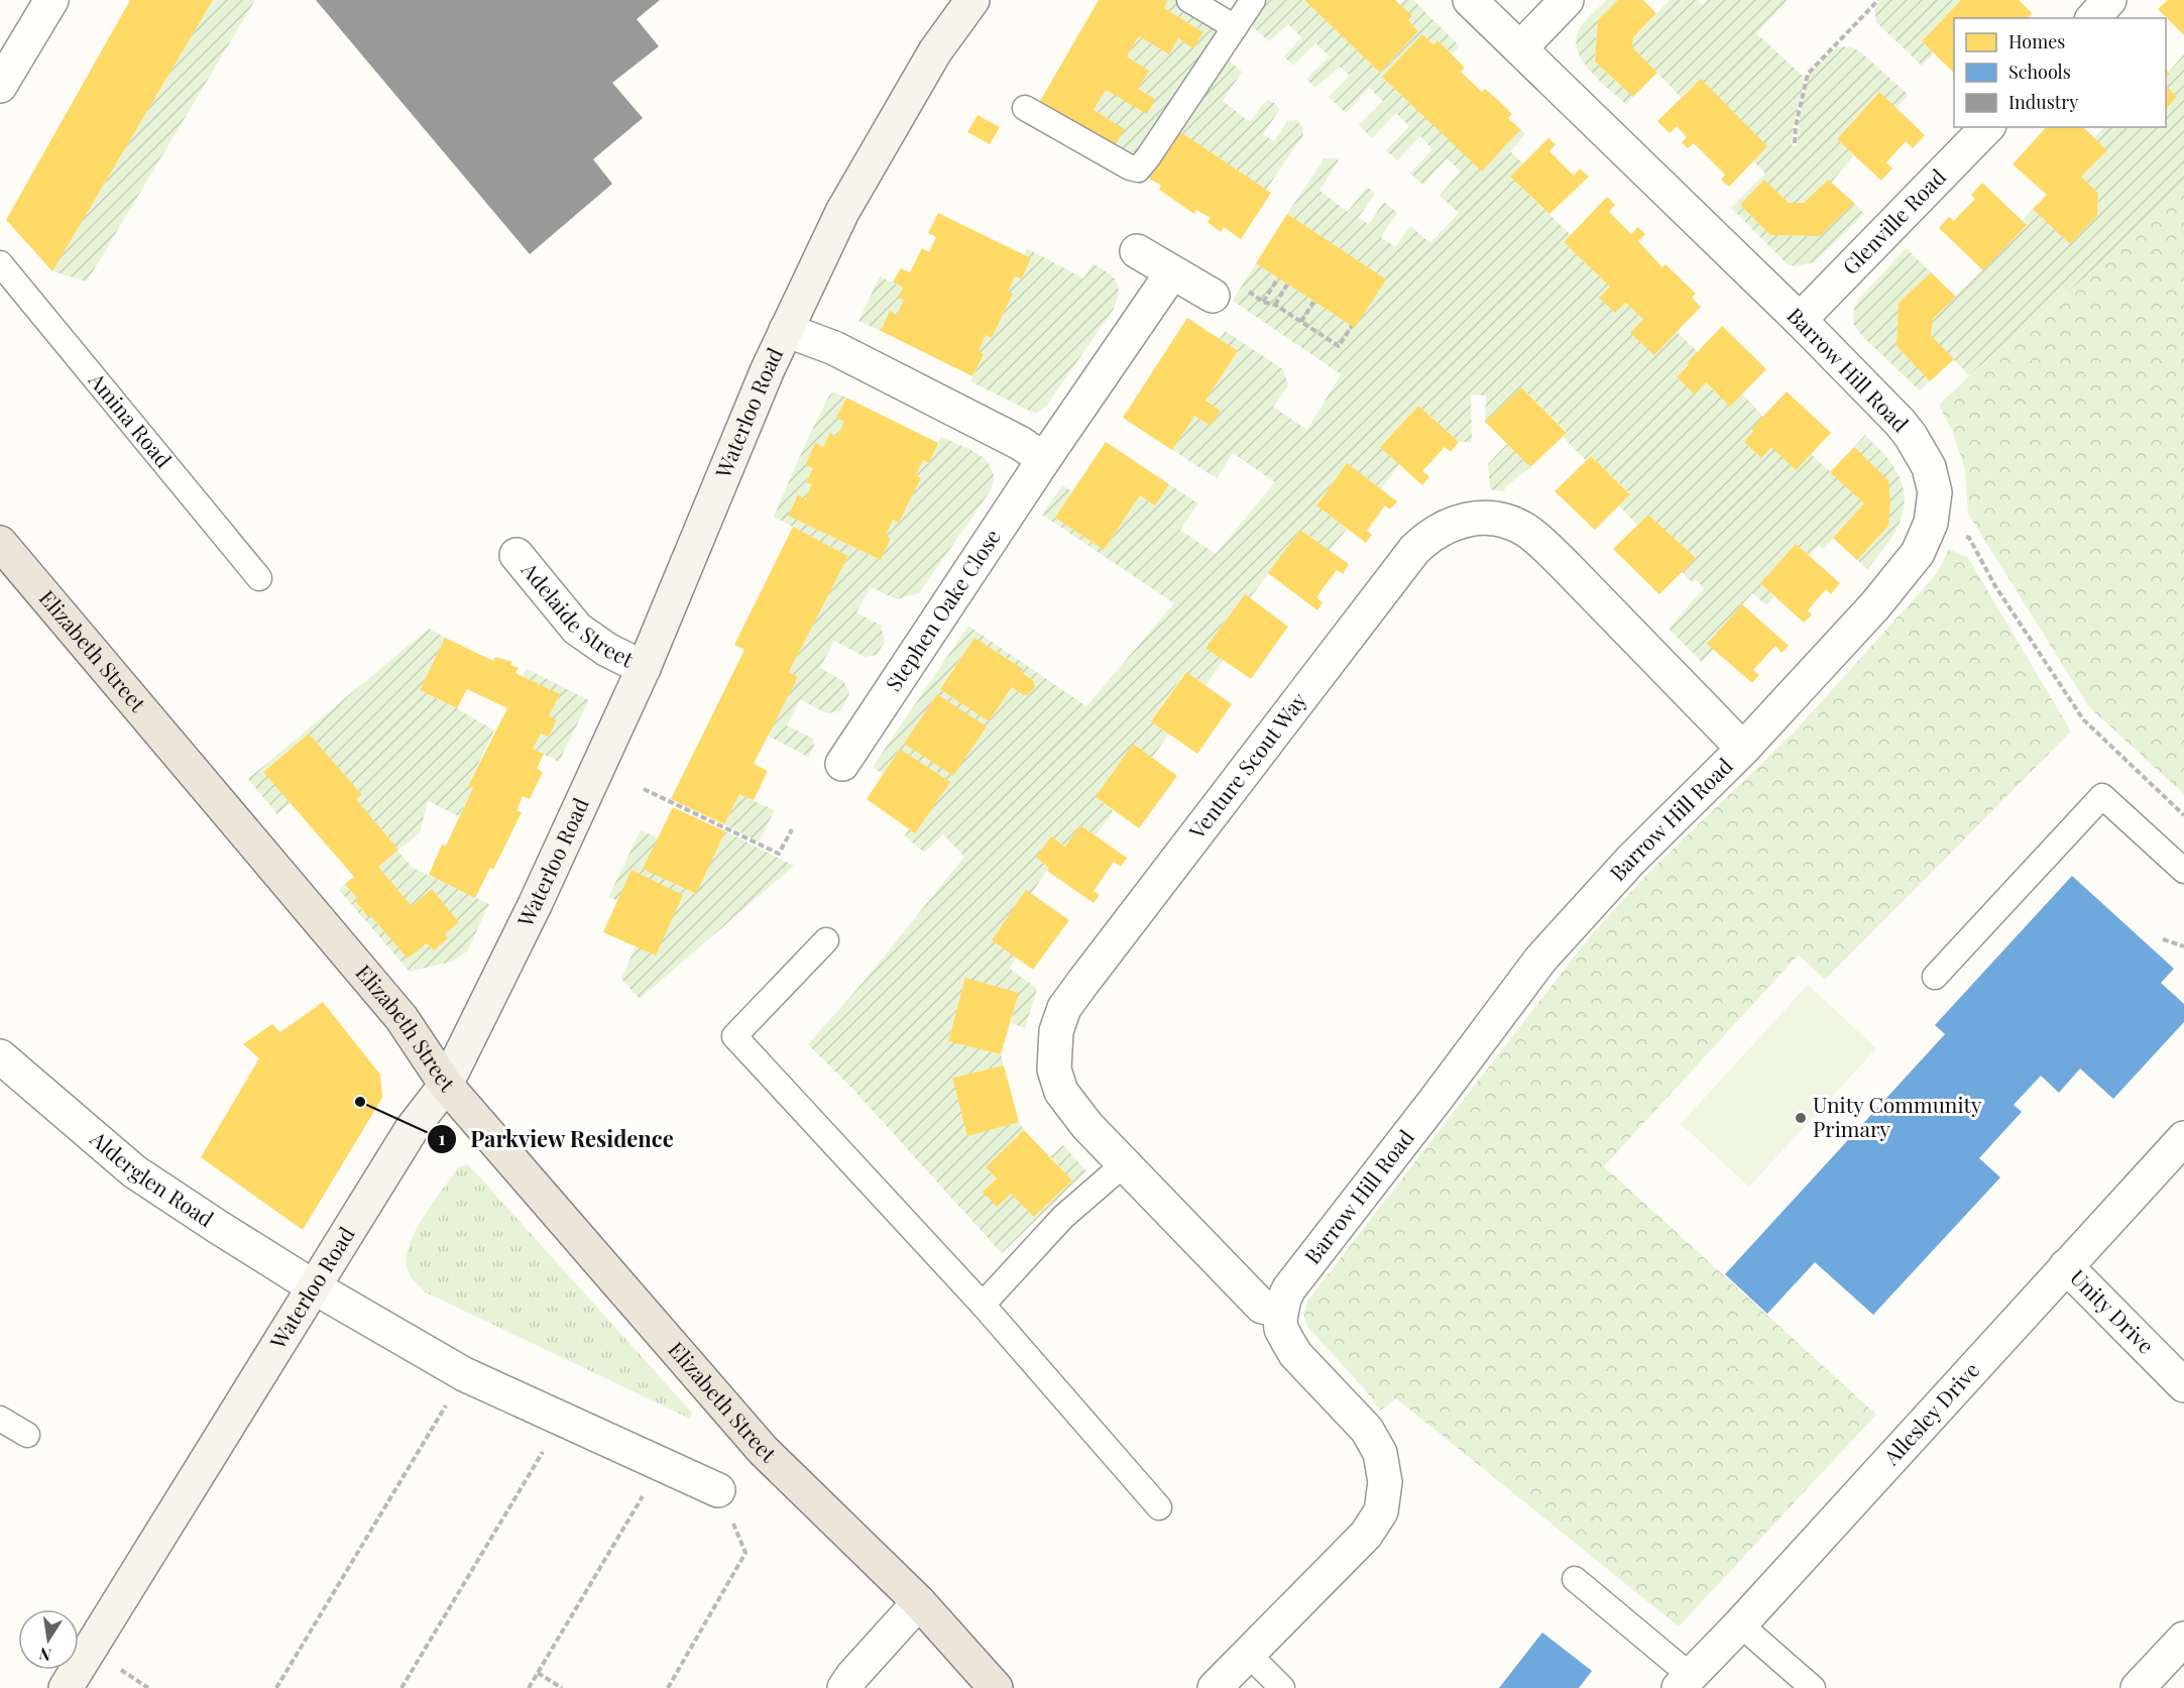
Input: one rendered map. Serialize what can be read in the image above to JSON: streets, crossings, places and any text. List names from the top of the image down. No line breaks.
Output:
{"streets":{"highway":["Elizabeth Street"],"main road":["Waterloo Road"],"street":["Glenville Road","Barrow Hill Road","Stephen Oake Close","Adelaide Street","Venture Scout Way","Alderglen Road","Unity Drive","Allesley Drive"],"lane":["Amina Road"]},"crossings":[["Glenville Road","Barrow Hill Road"],["Barrow Hill Road","Venture Scout Way"],["Waterloo Road","Adelaide Street"],["Waterloo Road","Elizabeth Street"],["Waterloo Road","Alderglen Road"],["Unity Drive","Allesley Drive"]],"places":["Parkview Residence","Unity Community Primary"],"legend":["Homes","Schools","Industry"],"north":"bottom"}
